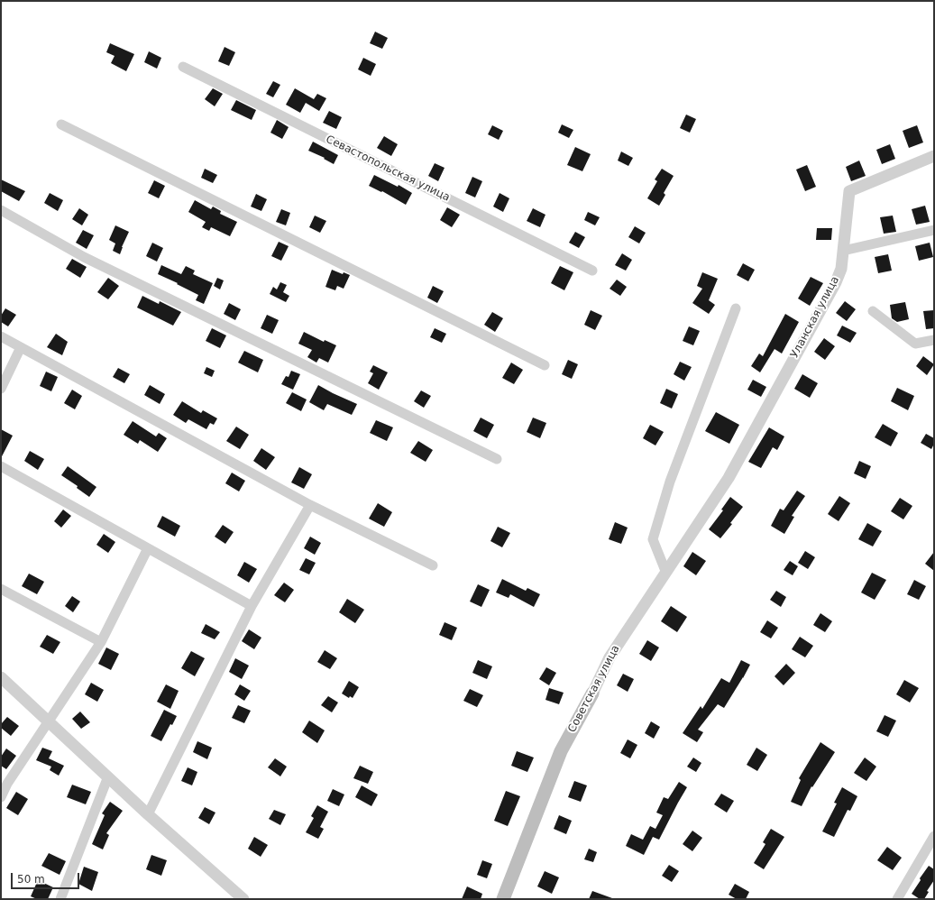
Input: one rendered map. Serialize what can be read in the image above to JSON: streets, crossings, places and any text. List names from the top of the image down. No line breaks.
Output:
{"streets":{"main road":["Советская улица"],"street":["Севастопольская улица","Уланская улица"]},"crossings":[["Уланская улица","Советская улица"]],"scale_bar":"50 m"}
